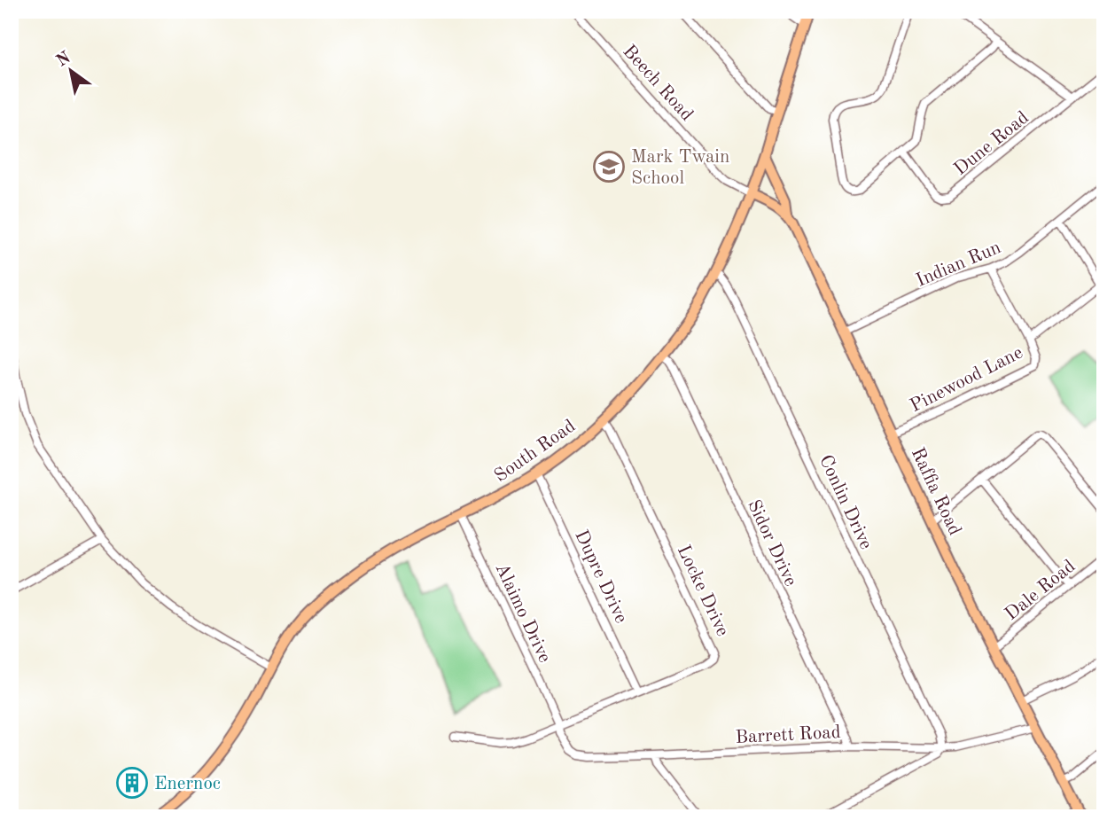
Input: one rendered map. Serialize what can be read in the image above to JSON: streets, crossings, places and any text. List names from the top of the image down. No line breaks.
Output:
{"streets":{"main road":["South Road","Raffia Road"],"street":["Beech Road","Dune Road","Indian Run","Pinewood Lane","Conlin Drive","Sidor Drive","Dupre Drive","Dale Road","Locke Drive","Alaimo Drive","Barrett Road"]},"crossings":[["Beech Road","South Road"],["Indian Run","Raffia Road"],["Pinewood Lane","Raffia Road"],["South Road","Raffia Road"],["South Road","Conlin Drive"],["South Road","Sidor Drive"],["South Road","Dupre Drive"],["South Road","Locke Drive"],["South Road","Alaimo Drive"],["Raffia Road","Dale Road"],["Raffia Road","Barrett Road"],["Conlin Drive","Barrett Road"],["Sidor Drive","Barrett Road"],["Dupre Drive","Locke Drive"],["Locke Drive","Alaimo Drive"],["Locke Drive","Barrett Road"],["Alaimo Drive","Barrett Road"]],"places":{"school or university":["Mark Twain School"],"building":["Enernoc"]},"north":"top left"}
